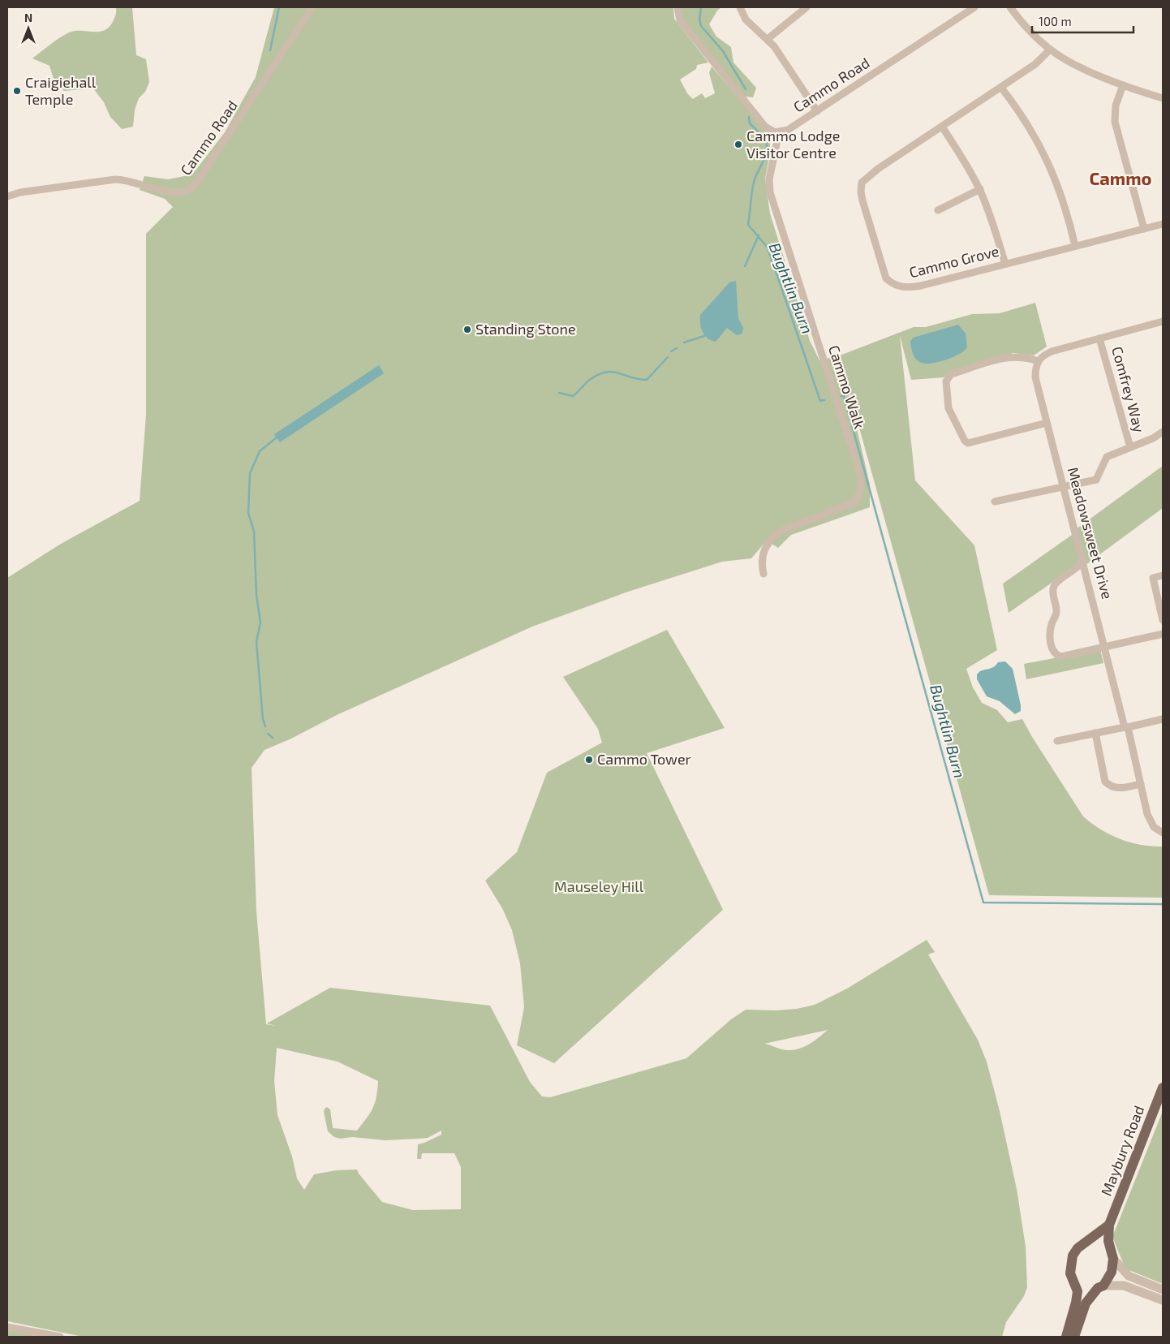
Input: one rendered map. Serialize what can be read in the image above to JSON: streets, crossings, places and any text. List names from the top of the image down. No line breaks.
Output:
{"streets":{"main road":["Maybury Road"],"street":["Cammo Road","Cammo Grove","Cammo Walk","Comfrey Way","Meadowsweet Drive"]},"crossings":[["Cammo Road","Cammo Walk"]],"districts":["Cammo"],"water":["Bughtlin Burn"],"parks":["Mauseley Hill"],"places":["Craigiehall Temple","Cammo Lodge Visitor Centre","Standing Stone","Cammo Tower"],"scale_bar":"100 m","north":"top"}
